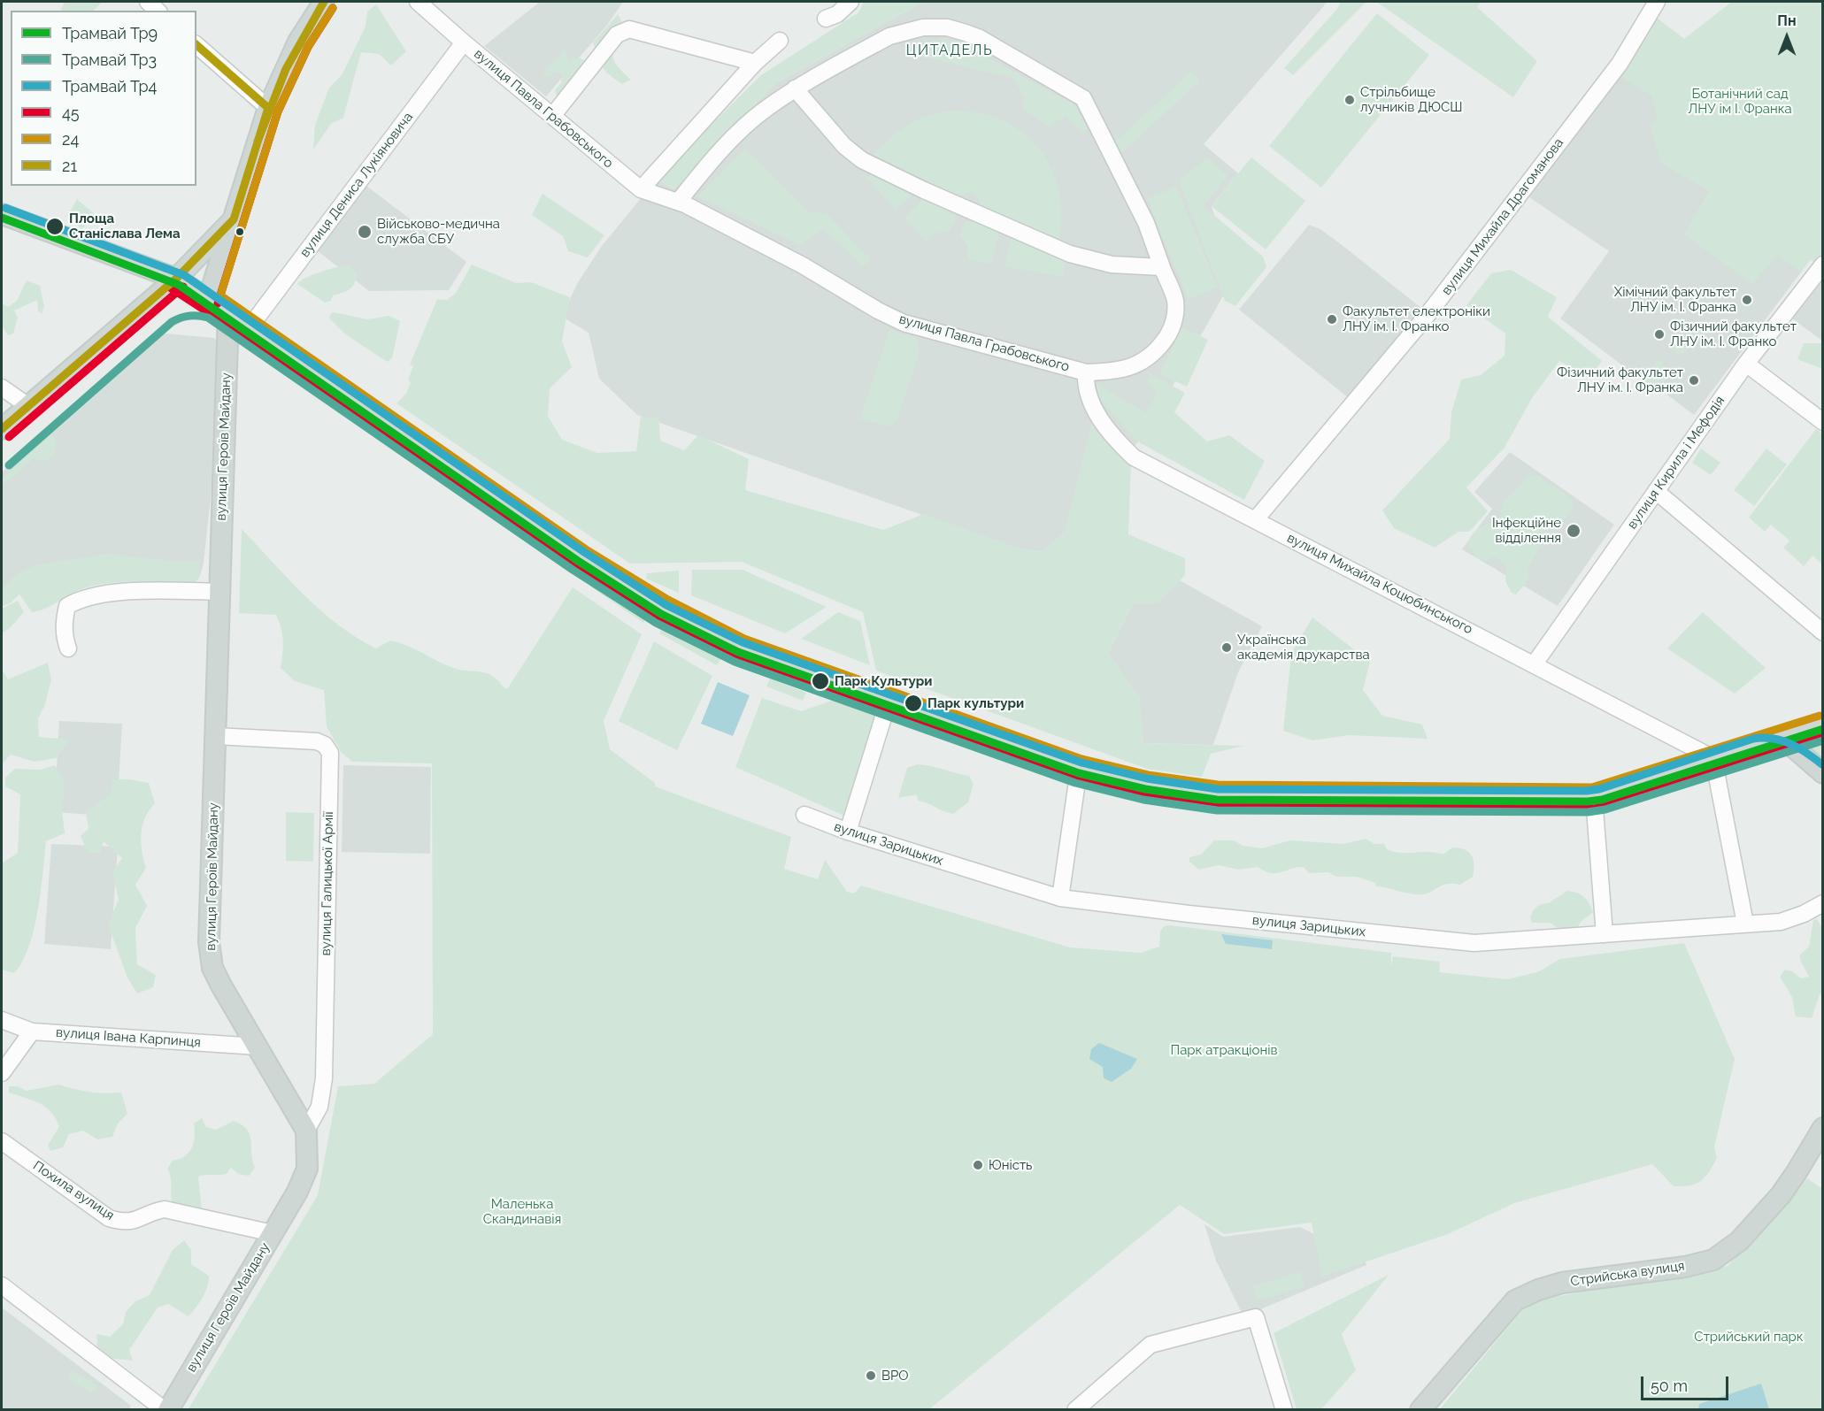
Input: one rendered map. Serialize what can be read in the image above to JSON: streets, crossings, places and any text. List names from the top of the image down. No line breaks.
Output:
{"streets":{"main road":["вулиця Героїв Майдану","Стрийська вулиця"],"street":["вулиця Павла Грабовського","вулиця Дениса Лукіяновича","вулиця Михайла Драгоманова","вулиця Кирила і Мефодія","вулиця Михайла Коцюбинського","вулиця Зарицьких","вулиця Галицької Армії","вулиця Івана Карпинця","Похила вулиця"]},"crossings":[["вулиця Павла Грабовського","вулиця Дениса Лукіяновича"],["вулиця Павла Грабовського","вулиця Михайла Коцюбинського"],["вулиця Михайла Драгоманова","вулиця Михайла Коцюбинського"],["вулиця Героїв Майдану","вулиця Галицької Армії"],["вулиця Героїв Майдану","вулиця Івана Карпинця"],["вулиця Героїв Майдану","Похила вулиця"],["вулиця Кирила і Мефодія","вулиця Михайла Коцюбинського"]],"districts":["ЦИТАДЕЛЬ"],"parks":["Ботанічний сад ЛНУ ім І. Франка","Парк атракціонів","Маленька Скандинавія","Стрийський парк"],"places":["Стрільбище лучників ДЮСШ","Площа Станіслава Лема","Військово-медична служба СБУ","Хімічний факультет ЛНУ ім. І. Франка","Факультет електроніки ЛНУ ім. І. Франко","Фізичний факультет ЛНУ ім. І. Франко","Фізичний факультет ЛНУ ім. І. Франка","Інфекційне відділення","Українська академія друкарства","Парк Культури","Парк культури","Юність","ВРО"],"lines":["transit line 21","transit line 45","transit line 24","tram line Тр4","tram line Тр9","tram line Тр3"],"legend":["Трамвай Тр9","Трамвай Тр3","Трамвай Тр4","45","24","21"],"scale_bar":"50 m","north":"top"}
